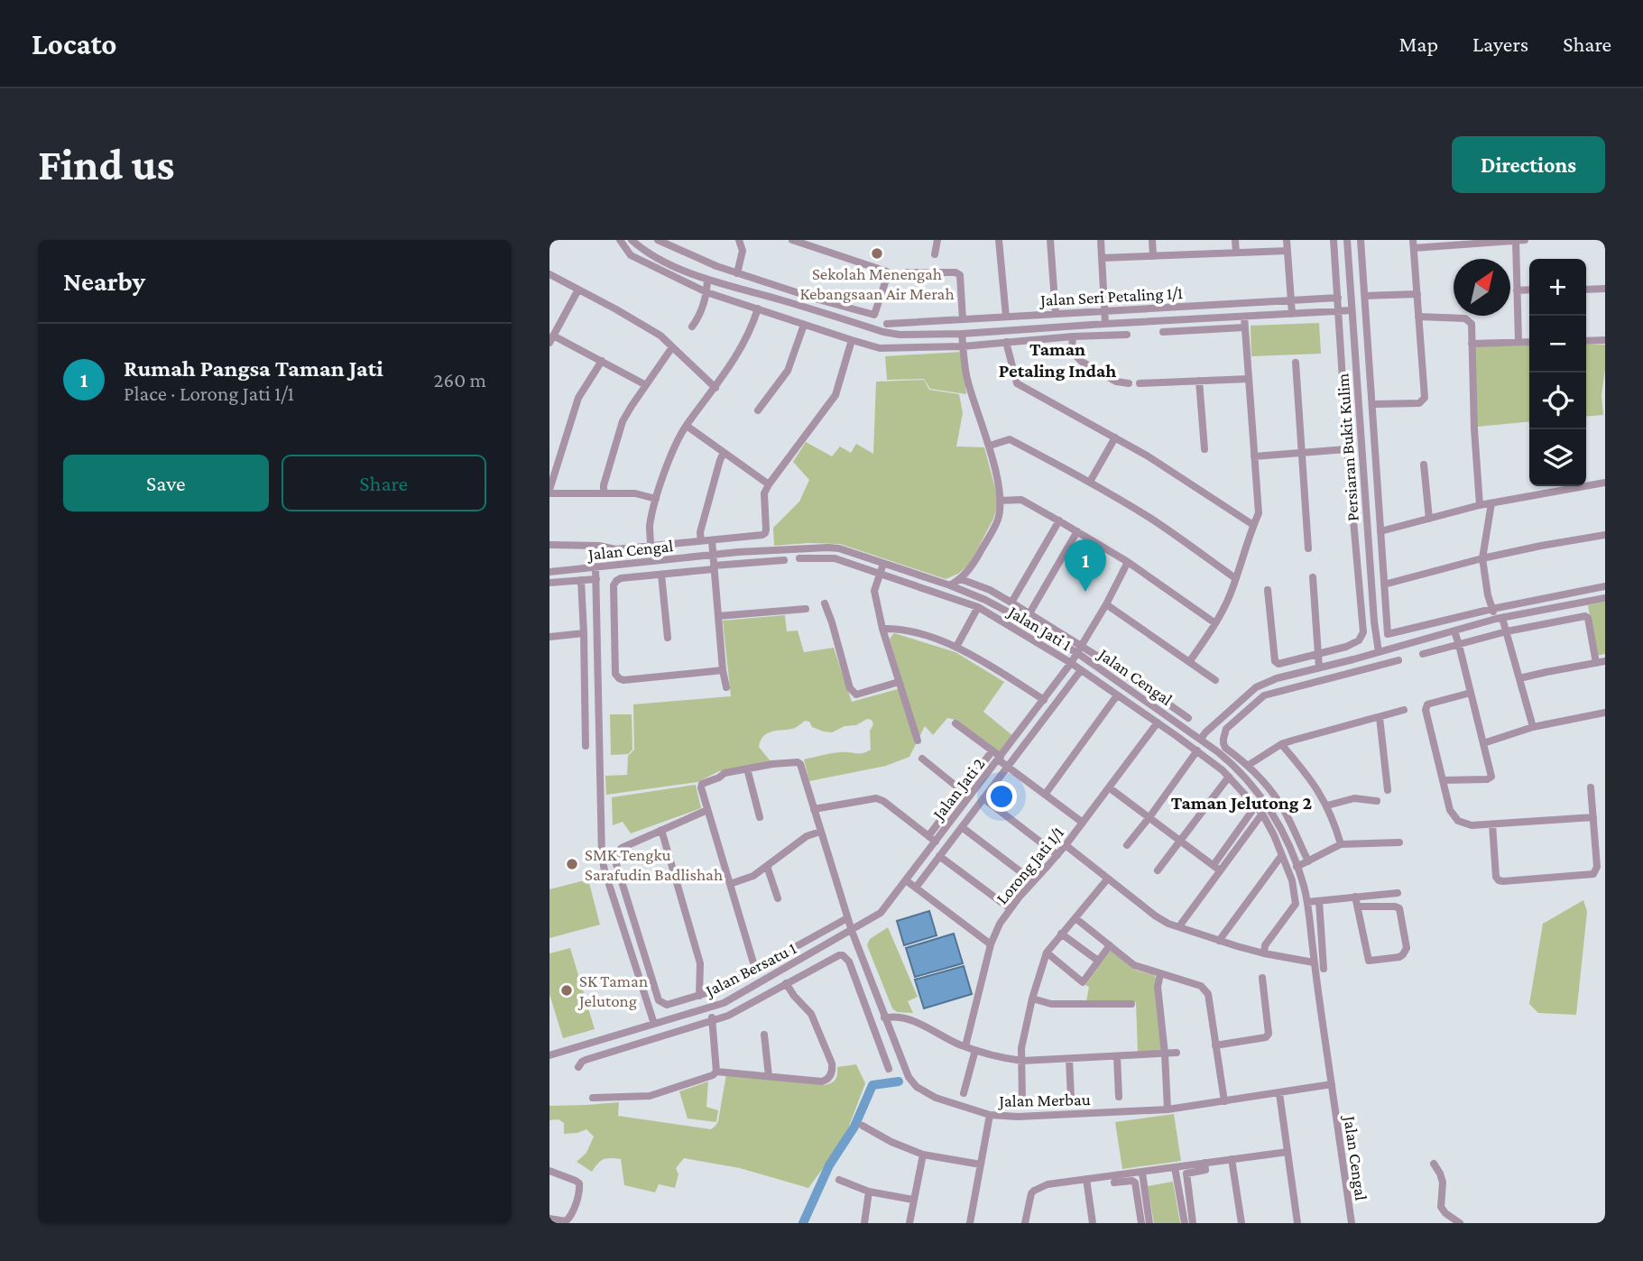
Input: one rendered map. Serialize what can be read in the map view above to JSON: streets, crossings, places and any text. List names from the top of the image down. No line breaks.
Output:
{"streets":{"street":["Jalan Seri Petaling 1/1","Persiaran Bukit Kulim","Jalan Cengal","Jalan Jati 1","Jalan Jati 2","Lorong Jati 1/1","Jalan Bersatu 1","Jalan Merbau"]},"crossings":[["Jalan Cengal","Jalan Jati 2"],["Jalan Cengal","Jalan Merbau"],["Jalan Jati 1","Jalan Jati 2"],["Jalan Jati 1","Lorong Jati 1/1"],["Jalan Jati 2","Jalan Bersatu 1"],["Jalan Jati 2","Jalan Merbau"],["Jalan Bersatu 1","Jalan Merbau"]],"districts":["Taman Petaling Indah","Taman Jelutong 2"],"places":["Sekolah Menengah Kebangsaan Air Merah","SMK Tengku Sarafudin Badlishah","SK Taman Jelutong"],"north":"top right","page":{"header":"Locato","nav":["Map","Layers","Share"],"buttons":["Directions",["Save","Share"]],"title":"Find us","heading":"Nearby","map_buttons":["+","−"],"list":[{"mark":"1","name":"Rumah Pangsa Taman Jati","note":"Place · Lorong Jati 1/1","value":"260 m"}],"pins":"1"}}
